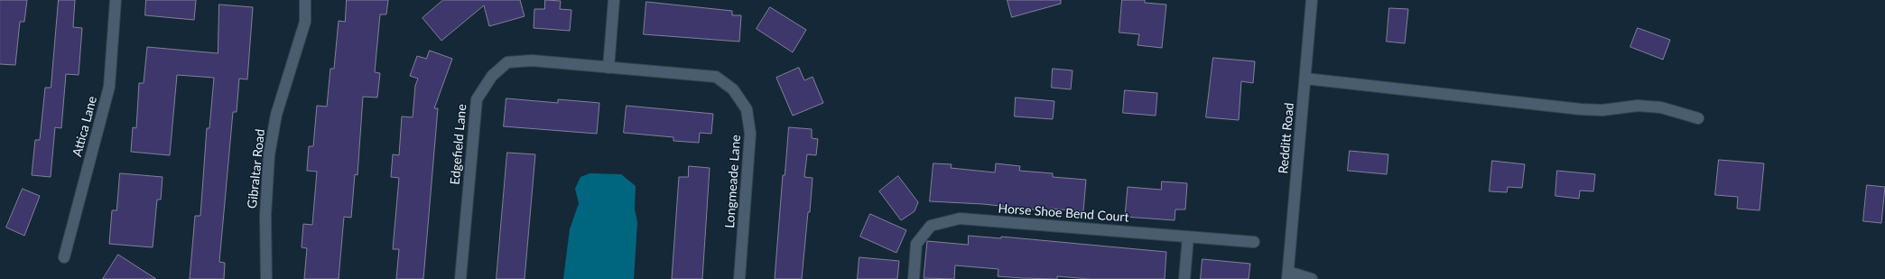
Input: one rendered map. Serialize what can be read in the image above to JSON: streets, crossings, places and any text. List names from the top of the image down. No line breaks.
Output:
{"streets":{"street":["Attica Lane","Redditt Road","Edgefield Lane","Gibraltar Road","Longmeade Lane","Horse Shoe Bend Court"]},"crossings":[["Edgefield Lane","Longmeade Lane"]]}
